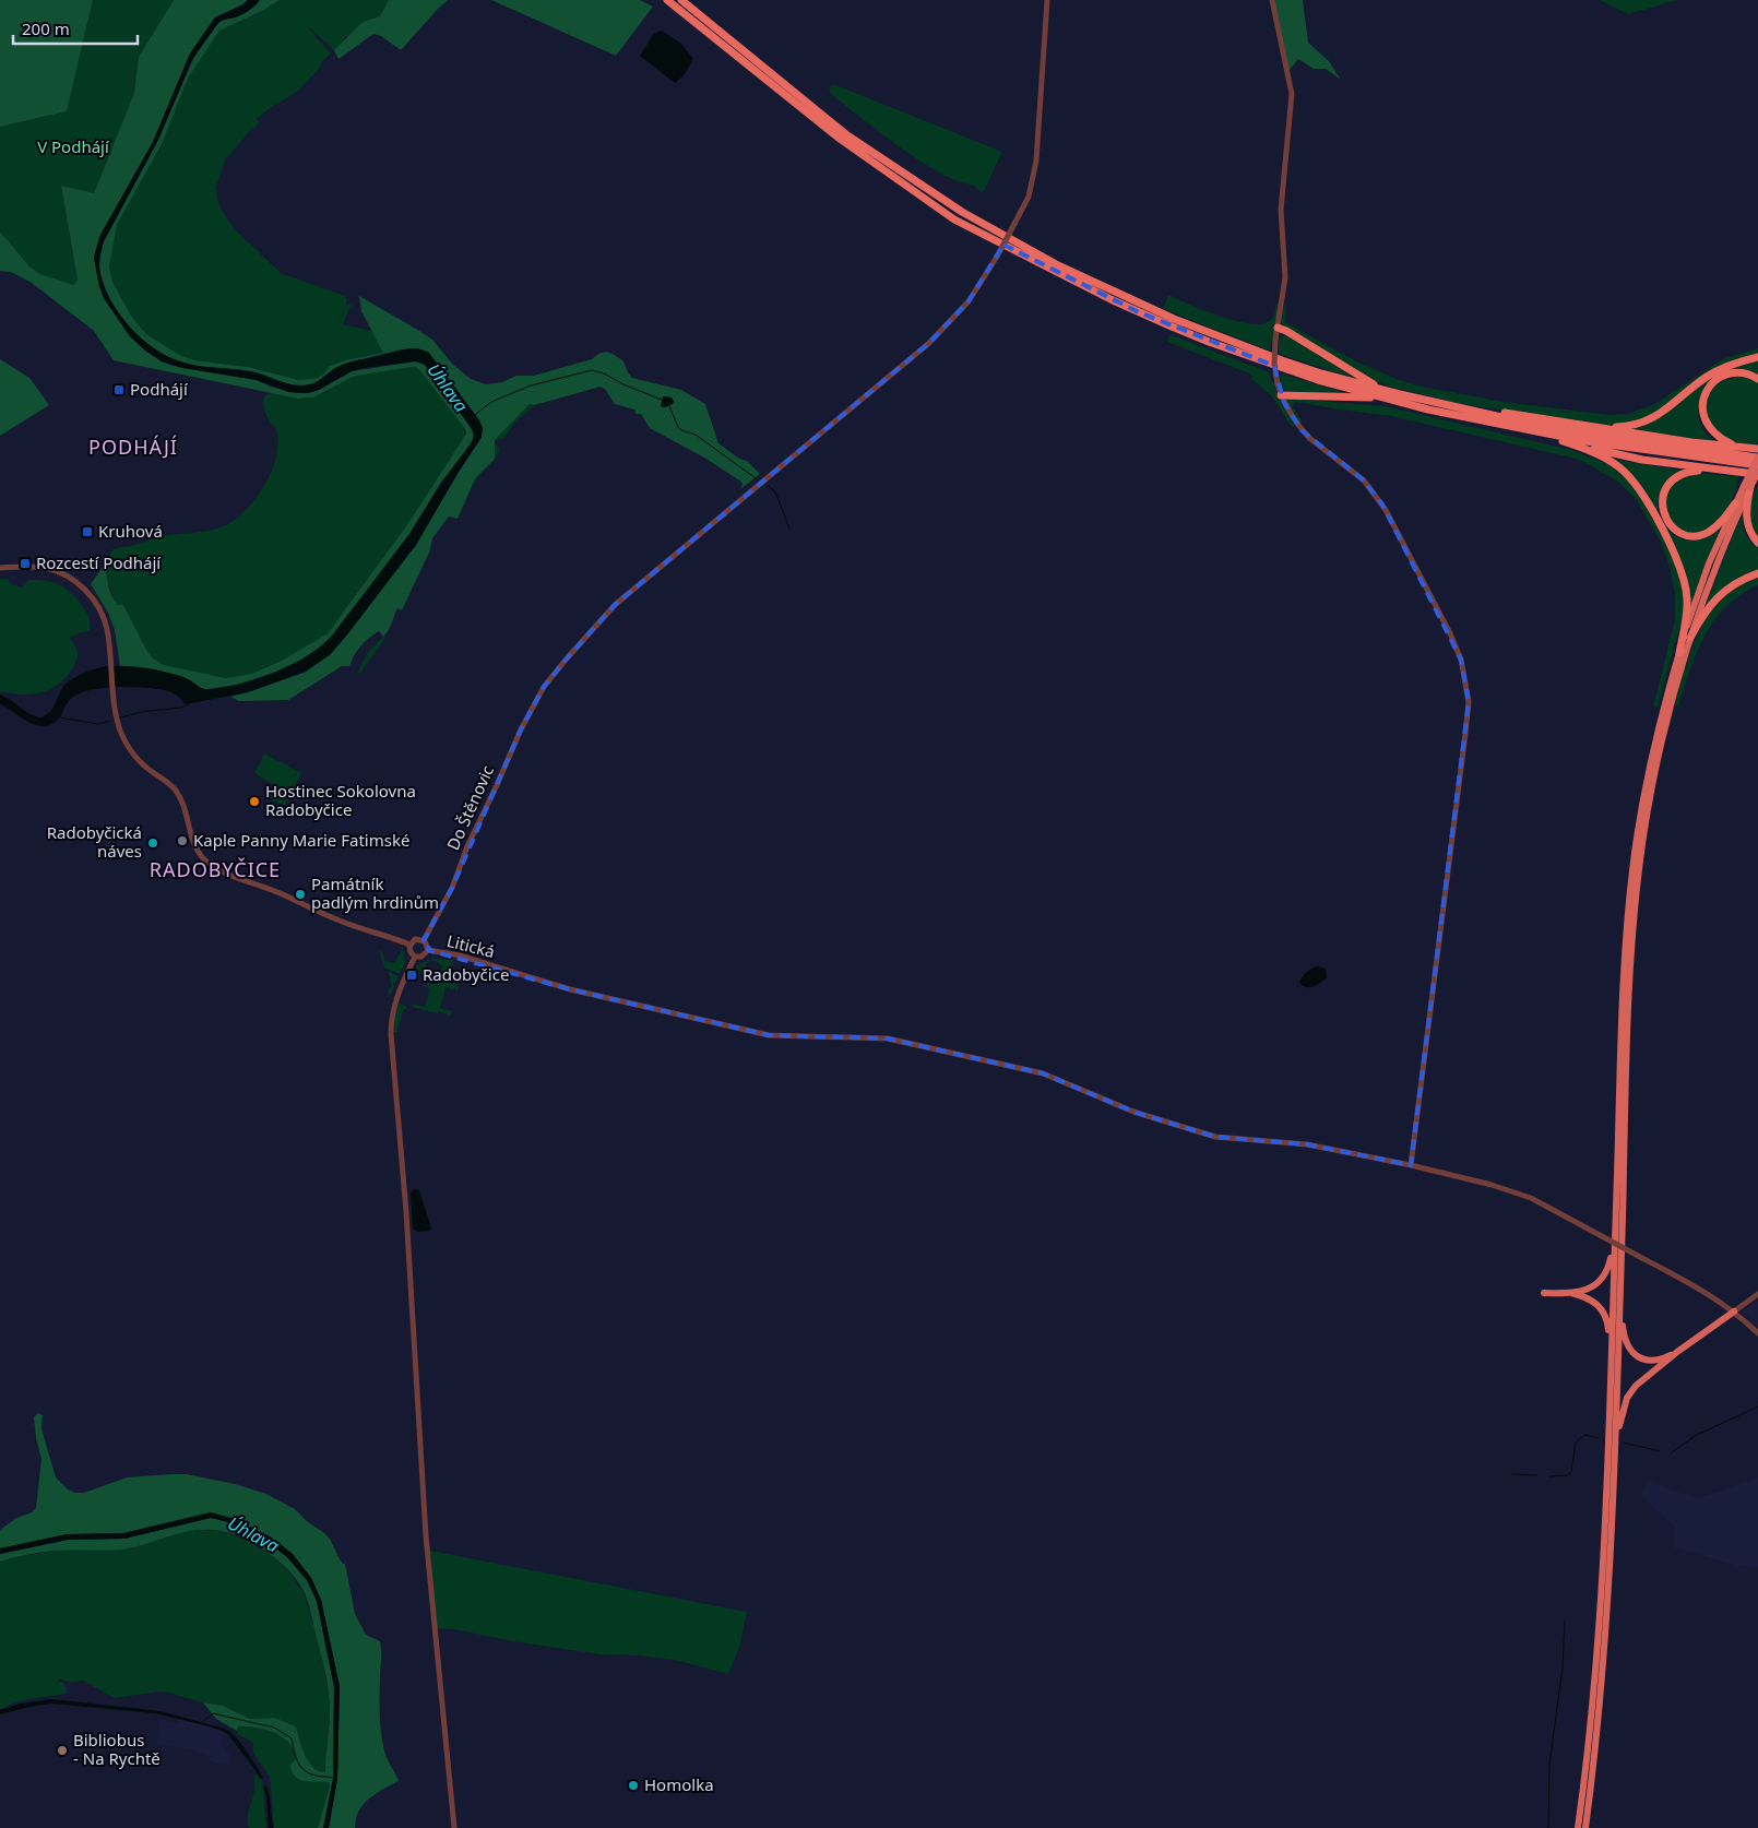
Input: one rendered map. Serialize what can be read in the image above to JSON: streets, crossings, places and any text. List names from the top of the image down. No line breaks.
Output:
{"streets":{"street":["Do Štěnovic","Litická"]},"crossings":[["Do Štěnovic","Litická"]],"districts":["PODHÁJÍ","RADOBYČICE"],"water":["Úhlava"],"parks":["V Podhájí"],"places":{"transit":["Podhájí","Kruhová","Rozcestí Podhájí","Radobyčice"],"other":["Hostinec Sokolovna Radobyčice","Kaple Panny Marie Fatimské","Radobyčická náves","Památník padlým hrdinům","Bibliobus - Na Rychtě","Homolka"]},"scale_bar":"200 m"}
